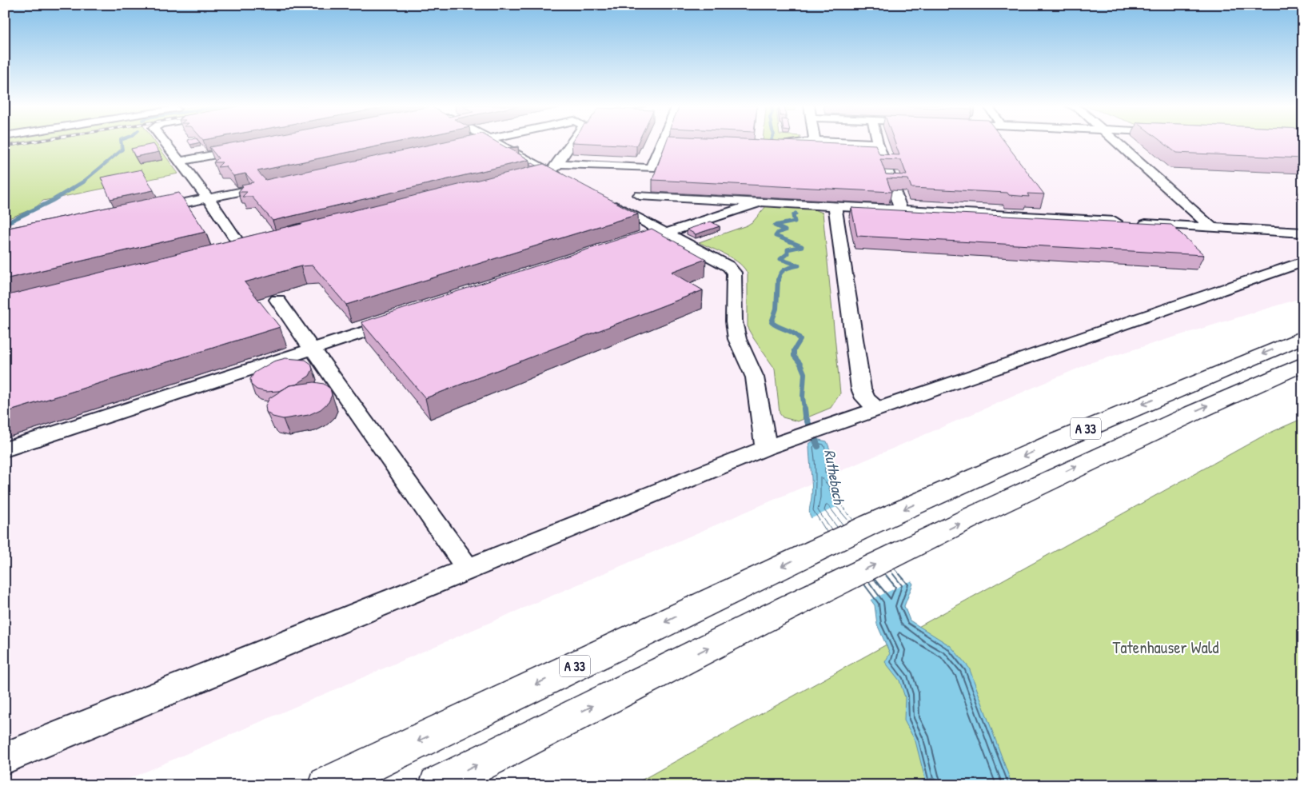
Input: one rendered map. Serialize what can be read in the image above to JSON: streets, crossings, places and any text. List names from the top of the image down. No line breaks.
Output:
{"streets":{"highway":["A 33"]},"water":["Ruthebach"],"parks":["Tatenhauser Wald"]}
